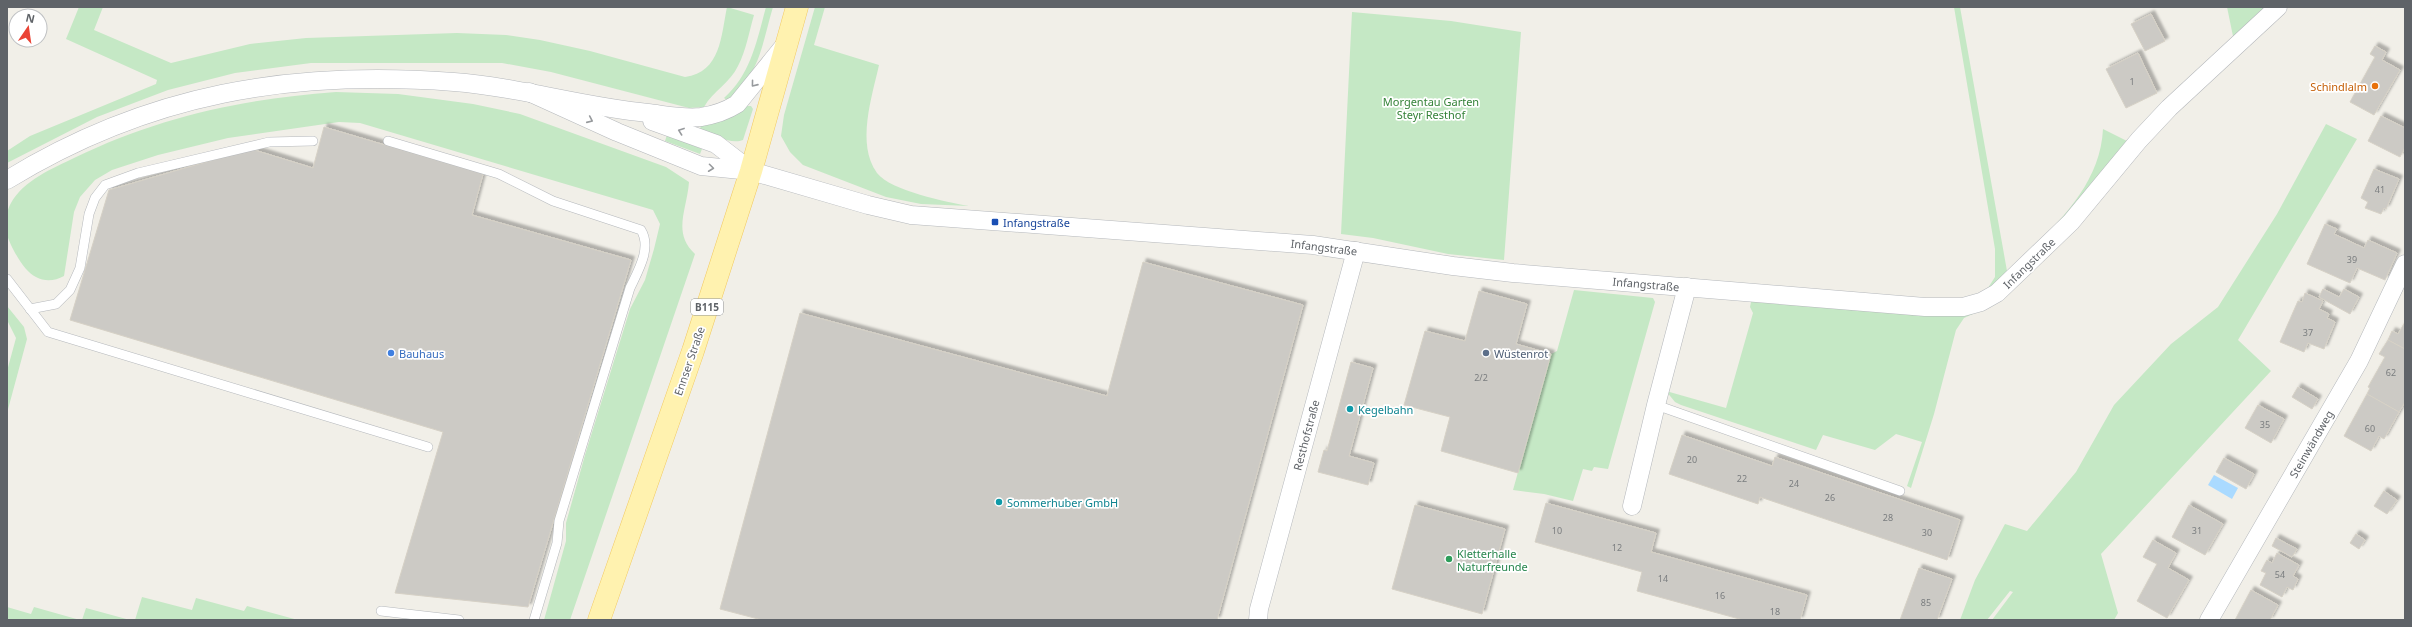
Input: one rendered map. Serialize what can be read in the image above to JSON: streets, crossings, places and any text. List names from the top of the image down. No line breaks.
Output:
{"streets":{"main road":["B115","Ennser Straße"],"street":["Infangstraße","Resthofstraße","Steinwändweg"]},"crossings":[["Infangstraße","Ennser Straße"],["Infangstraße","Resthofstraße"]],"parks":["Morgentau Garten Steyr Resthof"],"places":{"other":["Schindlalm","Bauhaus","Wüstenrot","Kegelbahn","Sommerhuber GmbH","Kletterhalle Naturfreunde"],"transit":["Infangstraße"]},"house_numbers":["1","41","39","37","62","2/2","35","60","20","22","24","26","28","10","31","30","12","54","14","16","85","18"],"north":"top"}
